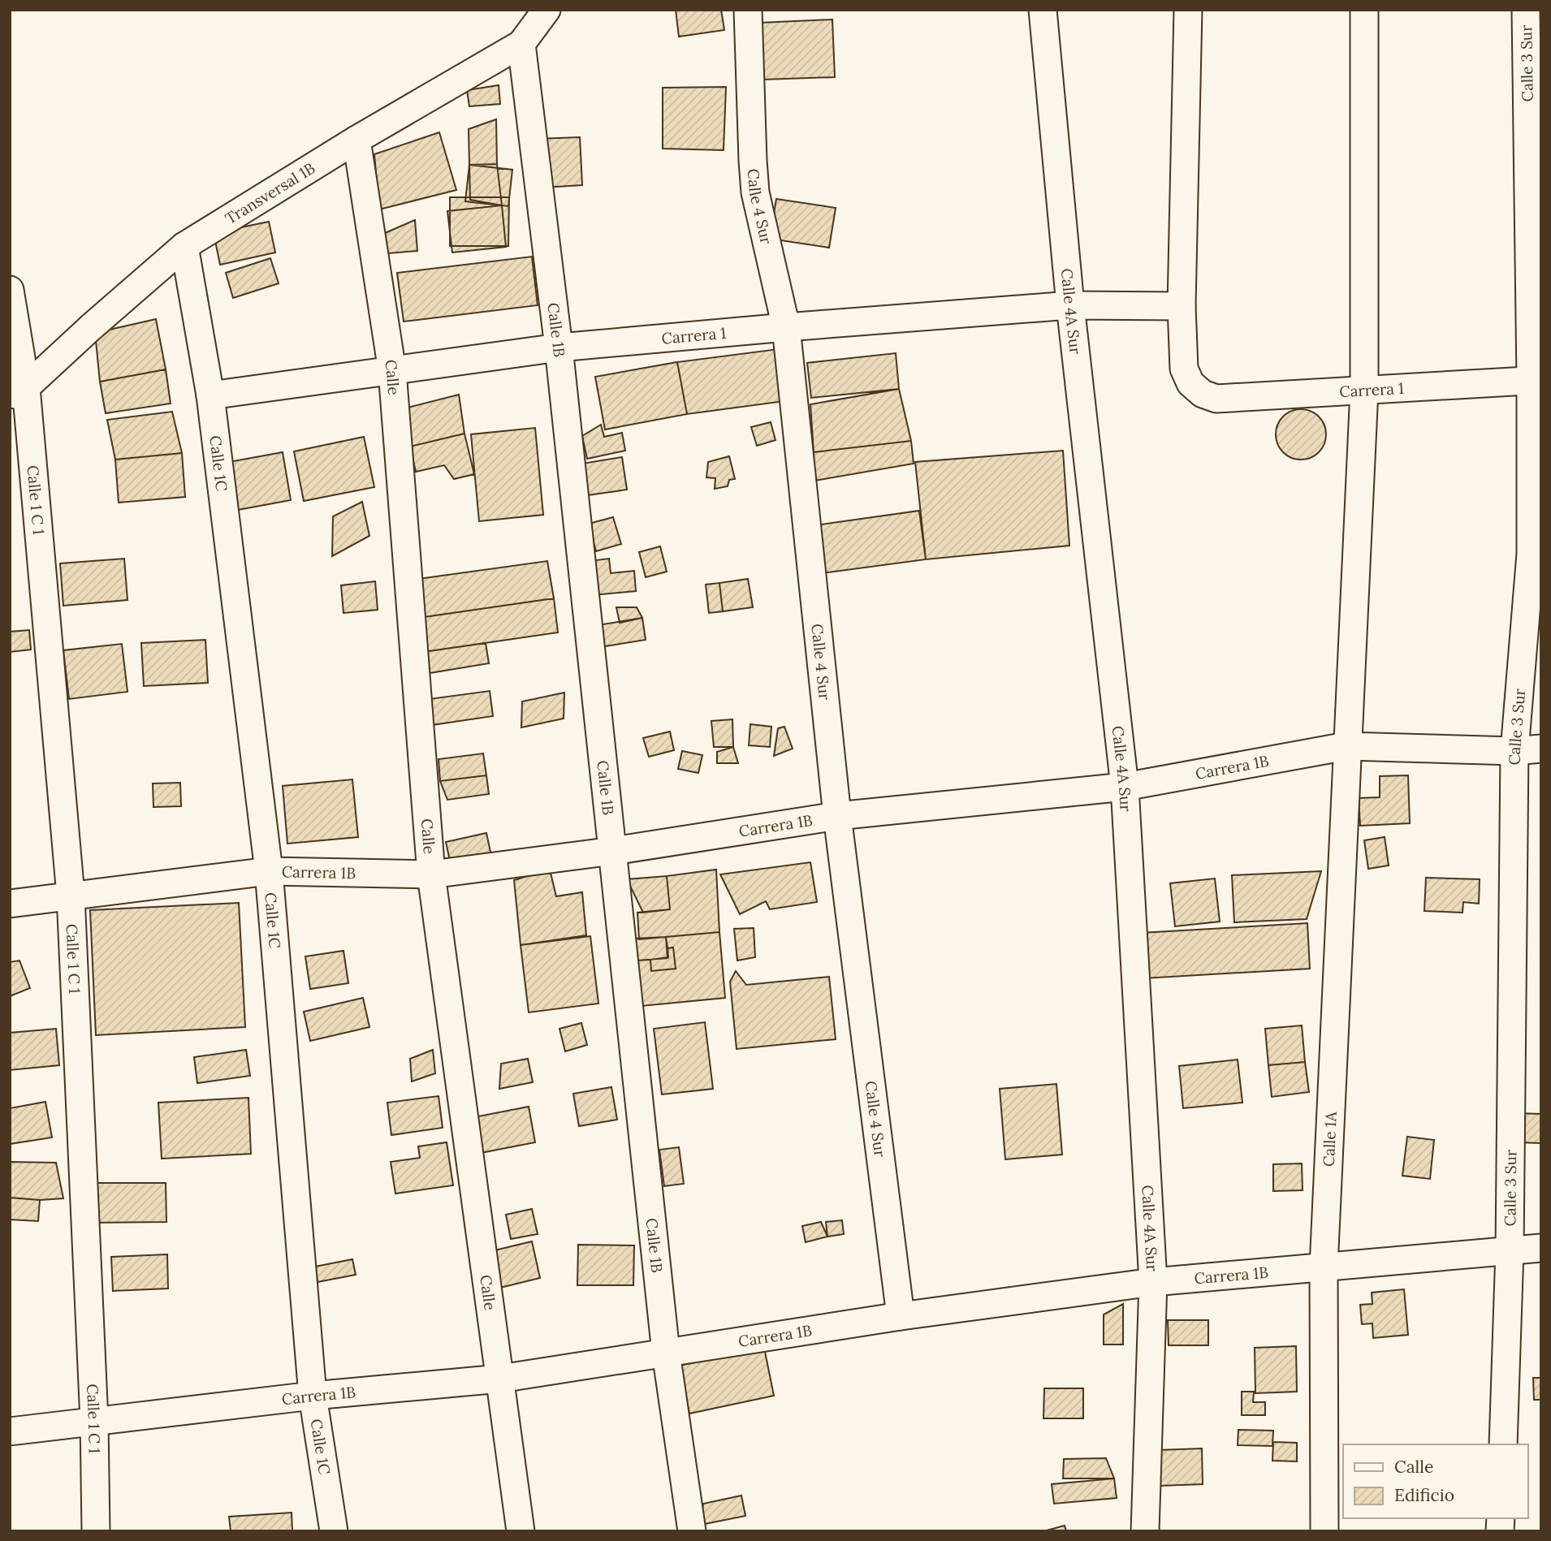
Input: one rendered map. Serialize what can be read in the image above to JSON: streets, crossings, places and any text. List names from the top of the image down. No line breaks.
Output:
{"streets":{"street":["Calle 3 Sur","Transversal 1B","Calle 4 Sur","Calle 4A Sur","Calle 1B","Carrera 1","Calle","Calle 1C","Calle 1 C 1","Carrera 1B","Calle 1A"]},"crossings":[["Calle 3 Sur","Carrera 1"],["Calle 3 Sur","Carrera 1B"],["Transversal 1B","Calle 1B"],["Transversal 1B","Calle"],["Transversal 1B","Calle 1C"],["Transversal 1B","Calle 1 C 1"],["Calle 4 Sur","Carrera 1"],["Calle 4 Sur","Carrera 1B"],["Calle 4A Sur","Carrera 1"],["Calle 4A Sur","Carrera 1B"],["Calle 1B","Carrera 1"],["Calle 1B","Carrera 1B"],["Carrera 1","Calle"],["Carrera 1","Calle 1C"],["Carrera 1","Calle 1A"],["Calle","Carrera 1B"],["Calle 1C","Carrera 1B"],["Calle 1 C 1","Carrera 1B"],["Carrera 1B","Calle 1A"]],"legend":["Calle","Edificio"]}
